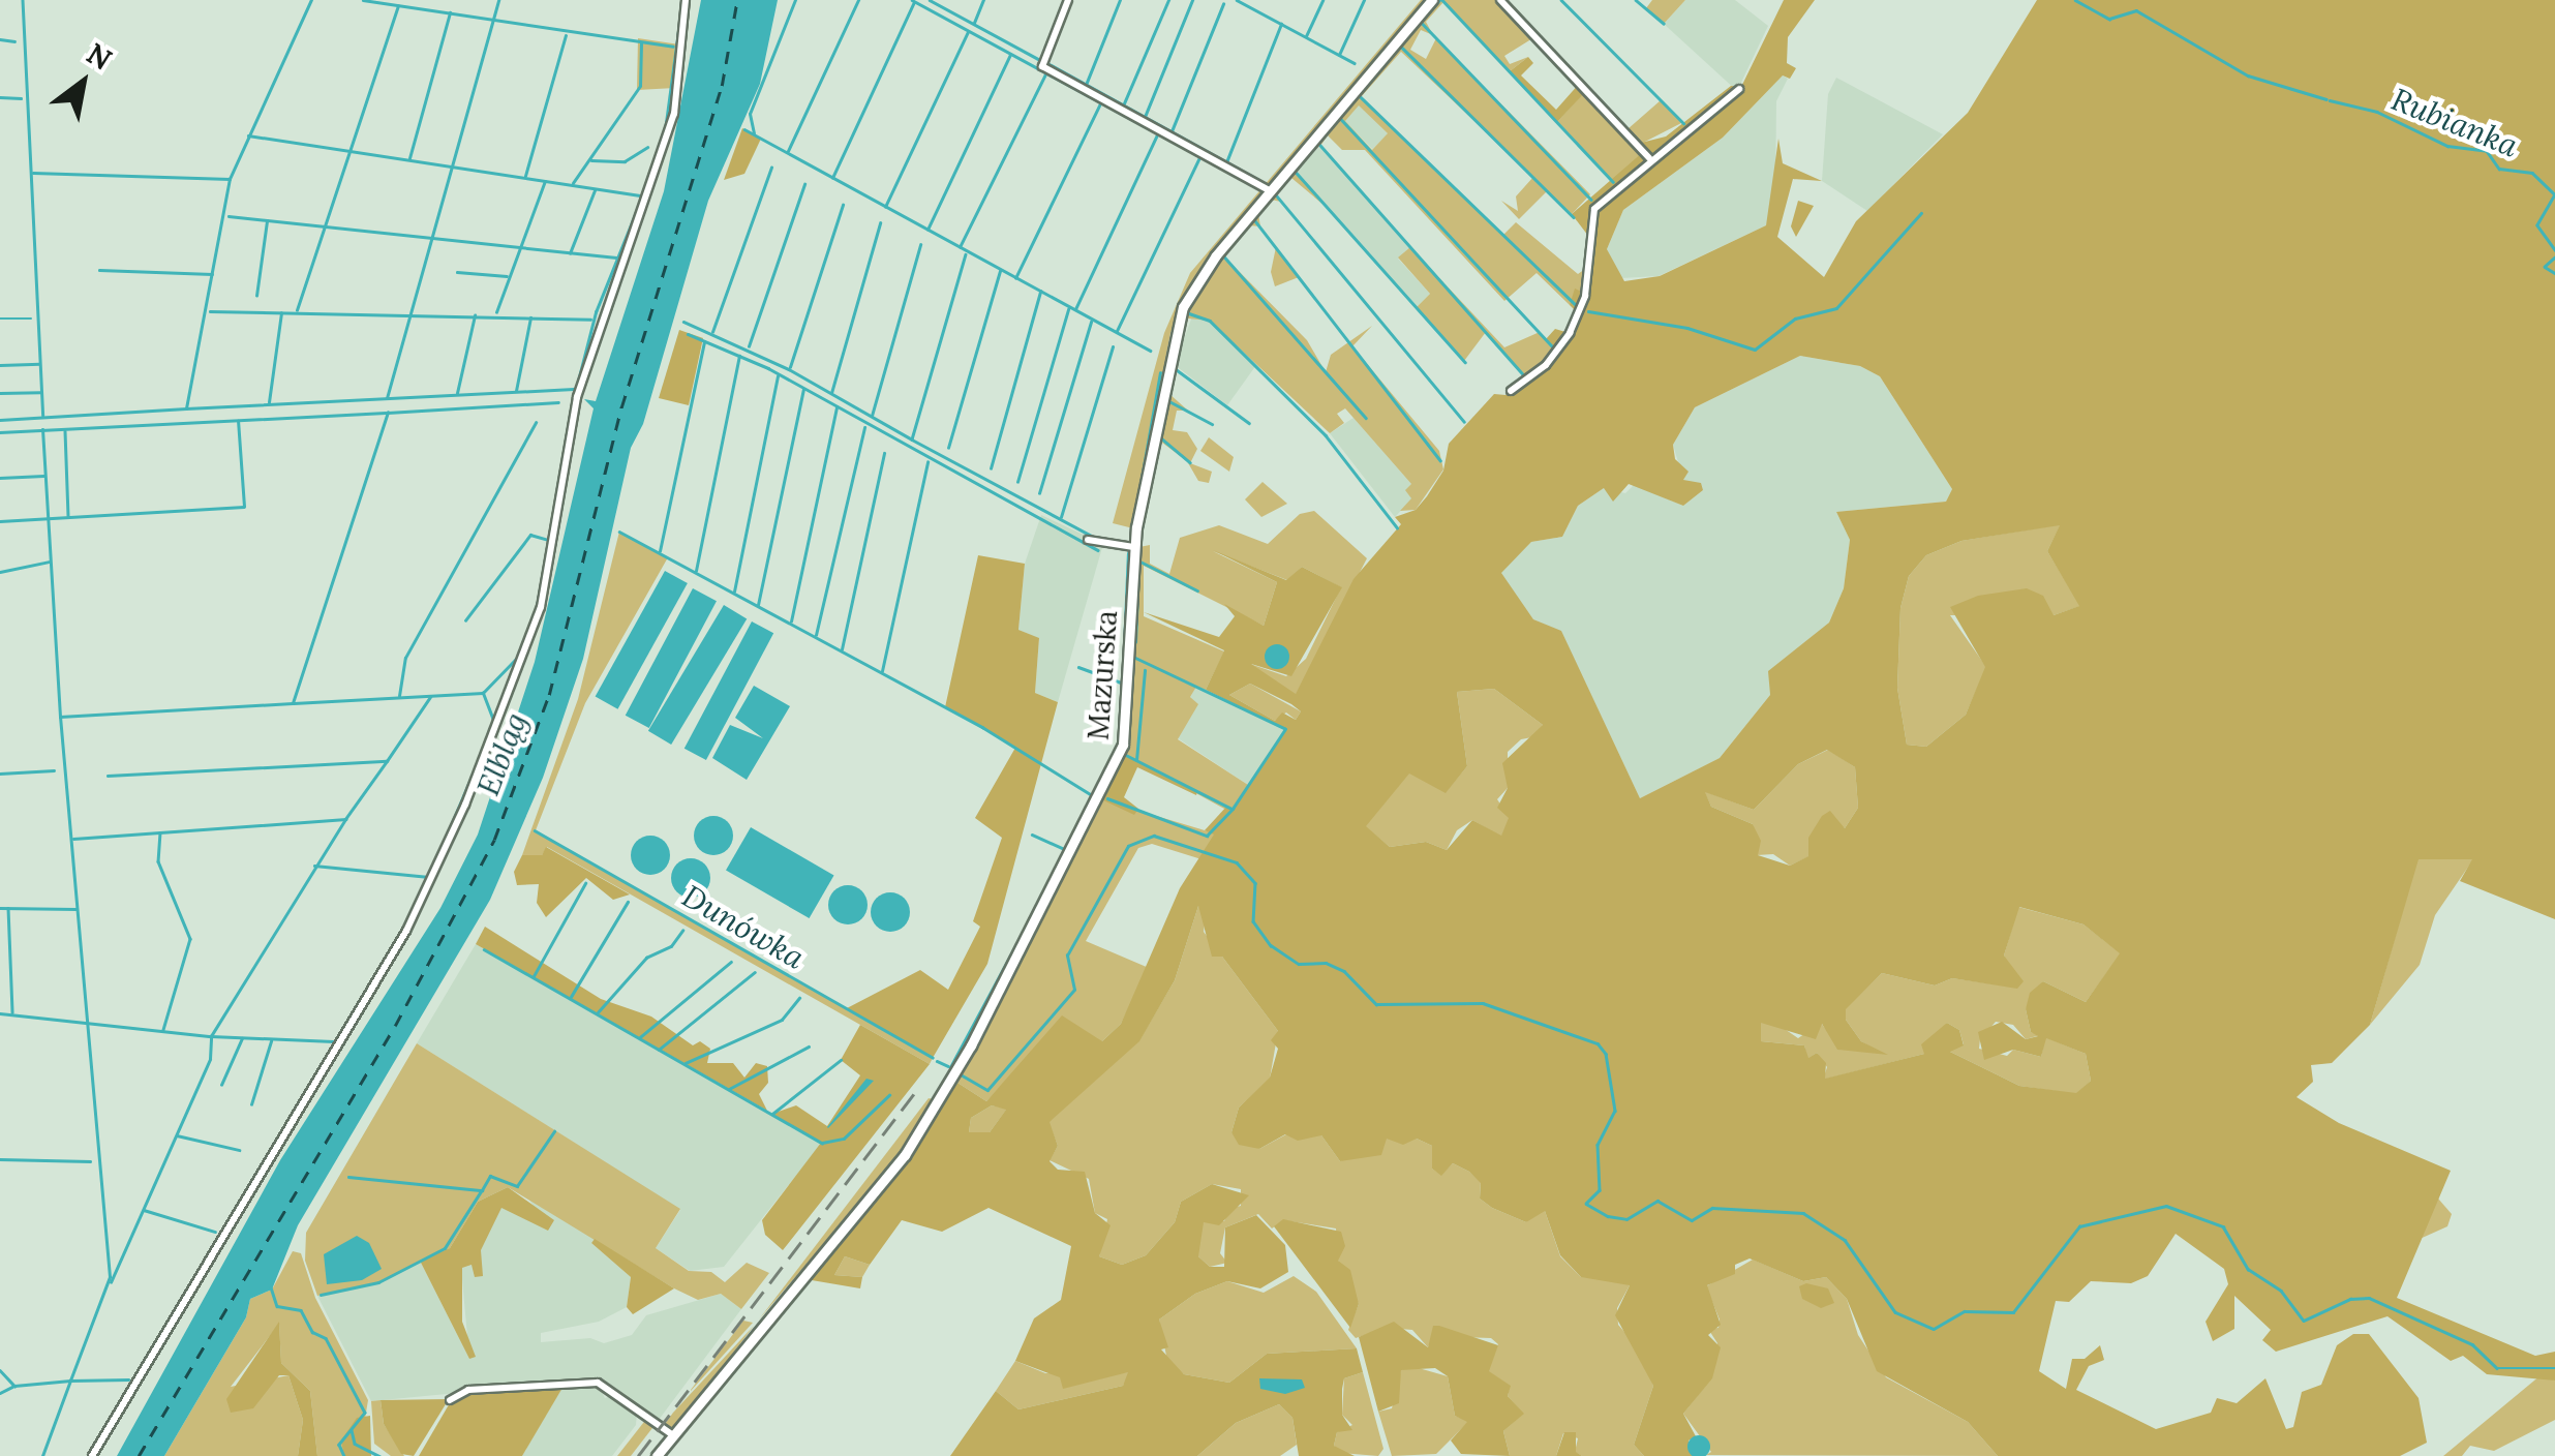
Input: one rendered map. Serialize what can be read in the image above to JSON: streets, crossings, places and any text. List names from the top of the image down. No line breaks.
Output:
{"streets":{"main road":["Mazurska"]},"water":["Rubianka","Elbląg","Dunówka"],"north":"top right"}
